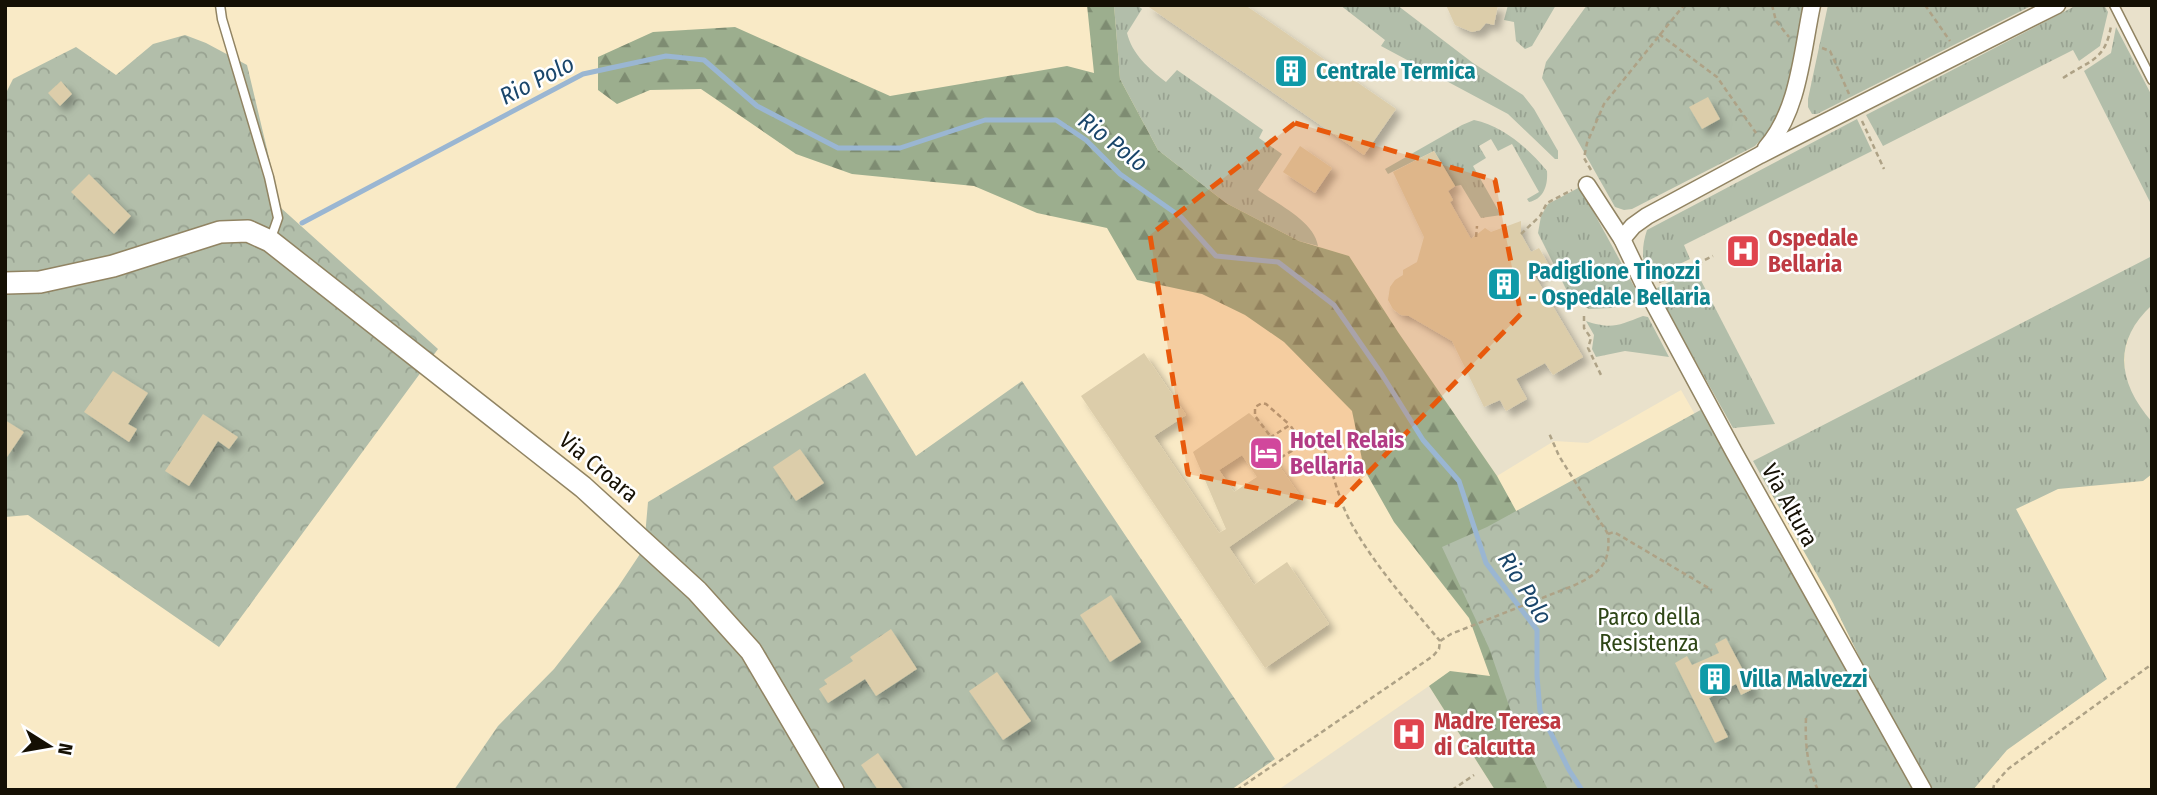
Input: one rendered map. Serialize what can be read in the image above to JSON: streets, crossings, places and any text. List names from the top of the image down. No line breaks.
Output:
{"streets":{"street":["Via Croara","Via Altura"]},"water":["Rio Polo"],"parks":["Parco della Resistenza"],"places":{"building":["Centrale Termica","Padiglione Tinozzi - Ospedale Bellaria","Villa Malvezzi"],"hospital":["Ospedale Bellaria","Madre Teresa di Calcutta"],"hotel":["Hotel Relais Bellaria"]},"north":"right"}
